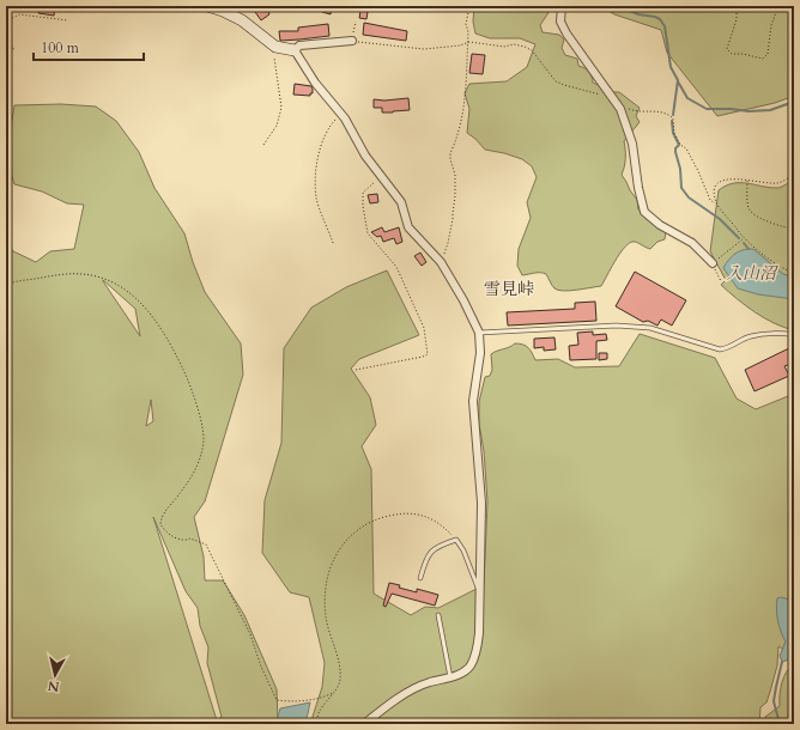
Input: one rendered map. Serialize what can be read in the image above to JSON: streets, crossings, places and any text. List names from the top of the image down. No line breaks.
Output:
{"districts":["雪見峠"],"water":["入山沼"],"scale_bar":"100 m","north":"bottom"}
